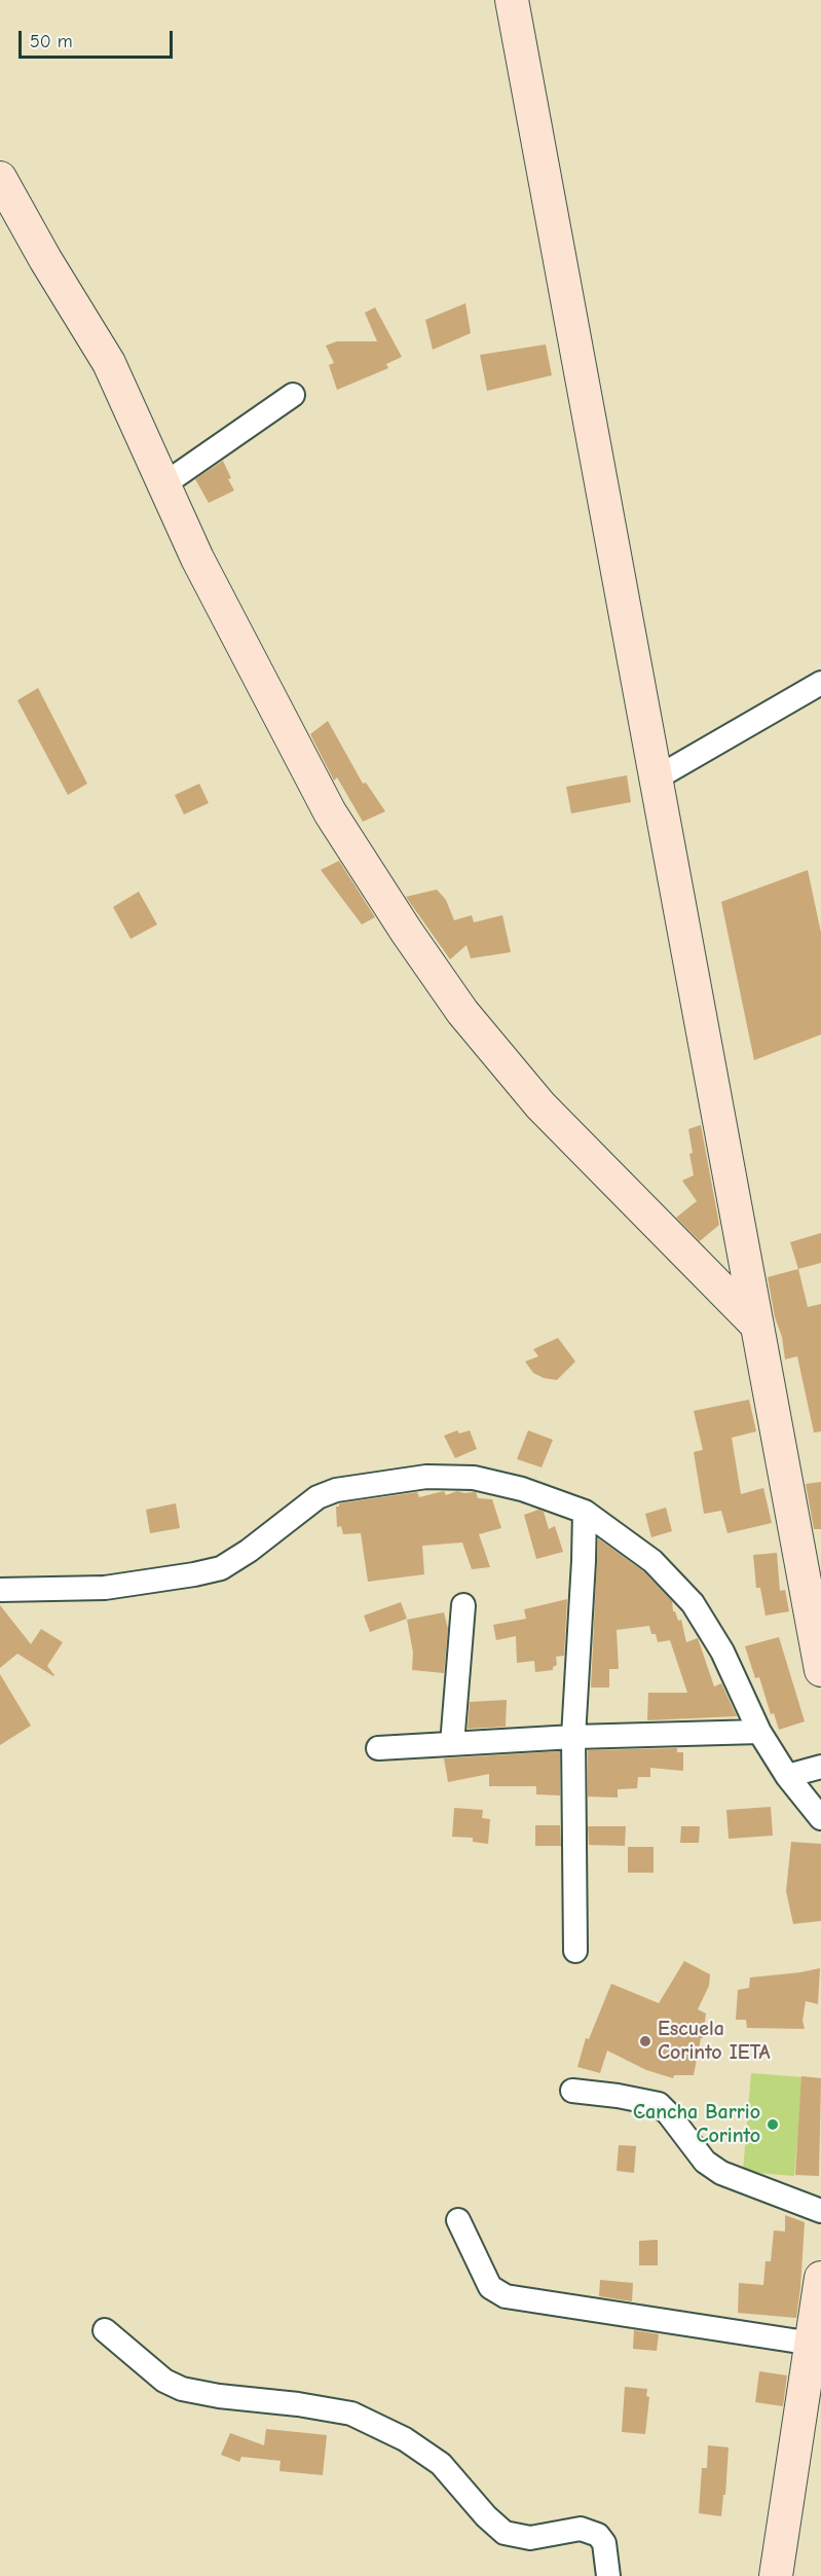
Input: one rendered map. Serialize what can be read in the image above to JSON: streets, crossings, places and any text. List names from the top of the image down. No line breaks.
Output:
{"places":["Escuela Corinto IETA","Cancha Barrio Corinto"],"scale_bar":"50 m"}
